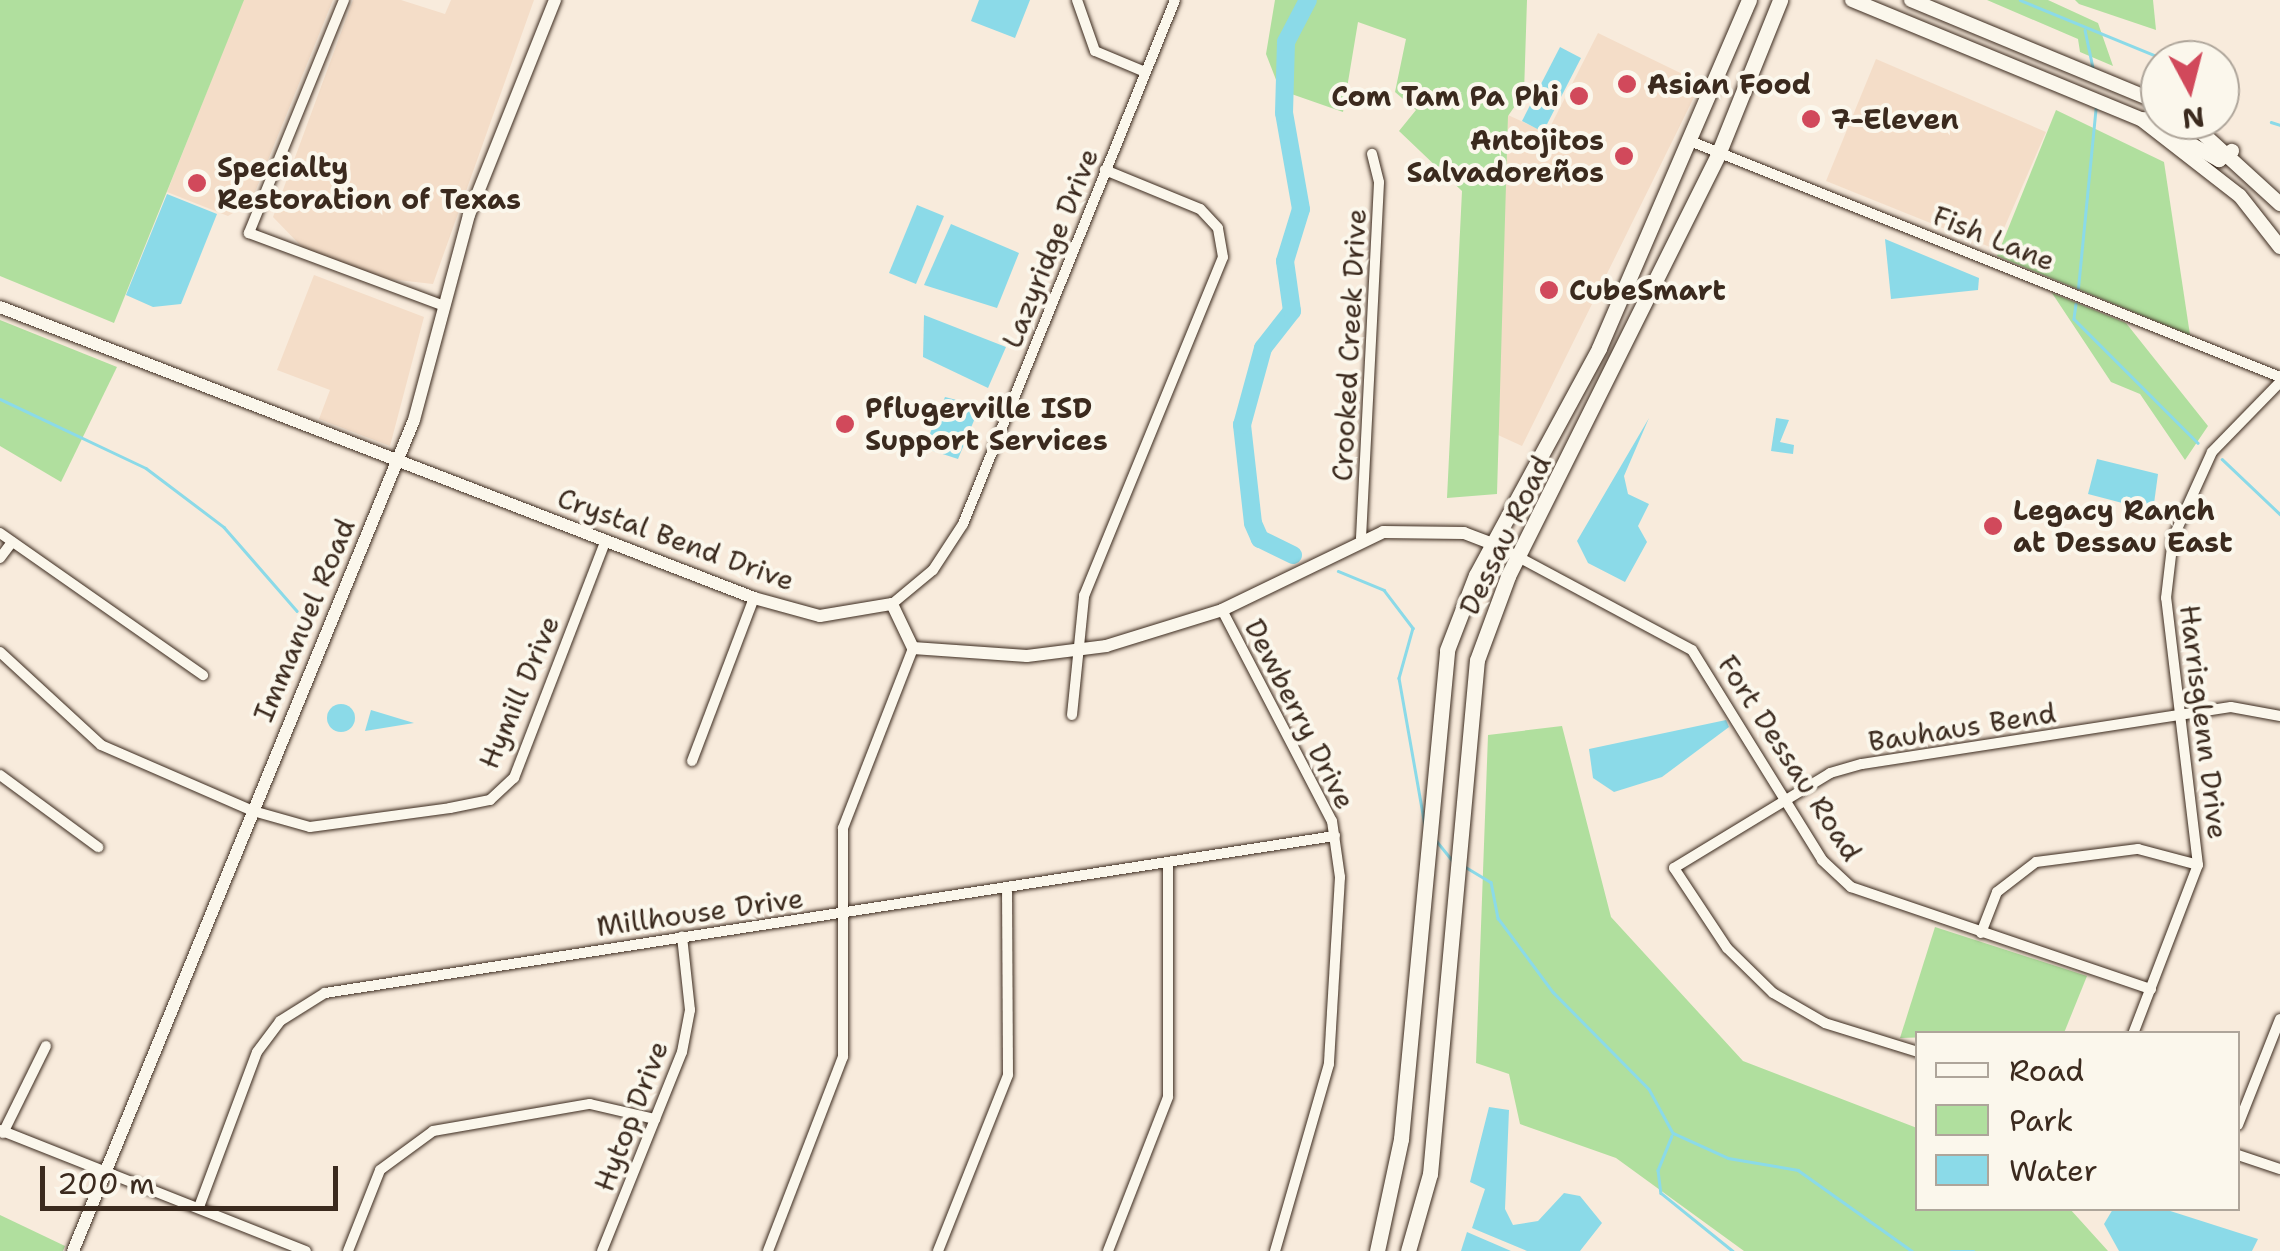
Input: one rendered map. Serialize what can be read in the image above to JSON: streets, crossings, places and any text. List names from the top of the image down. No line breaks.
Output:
{"streets":{"main road":["Dessau Road"],"street":["Fish Lane","Lazyridge Drive","Crooked Creek Drive","Crystal Bend Drive","Immanuel Road","Hymill Drive","Dewberry Drive","Harrisglenn Drive","Bauhaus Bend","Fort Dessau Road","Millhouse Drive","Hytop Drive"]},"crossings":[["Fish Lane","Dessau Road"],["Fish Lane","Harrisglenn Drive"],["Lazyridge Drive","Crystal Bend Drive"],["Dessau Road","Fort Dessau Road"],["Crystal Bend Drive","Immanuel Road"],["Crystal Bend Drive","Hymill Drive"],["Immanuel Road","Hymill Drive"],["Dewberry Drive","Millhouse Drive"],["Harrisglenn Drive","Bauhaus Bend"],["Harrisglenn Drive","Fort Dessau Road"],["Bauhaus Bend","Fort Dessau Road"],["Millhouse Drive","Hytop Drive"]],"places":["Asian Food","Com Tam Pa Phi","7-Eleven","Antojitos Salvadoreños","Specialty Restoration of Texas","CubeSmart","Pflugerville ISD Support Services","Legacy Ranch at Dessau East"],"legend":["Road","Park","Water"],"scale_bar":"200 m","north":"bottom"}
